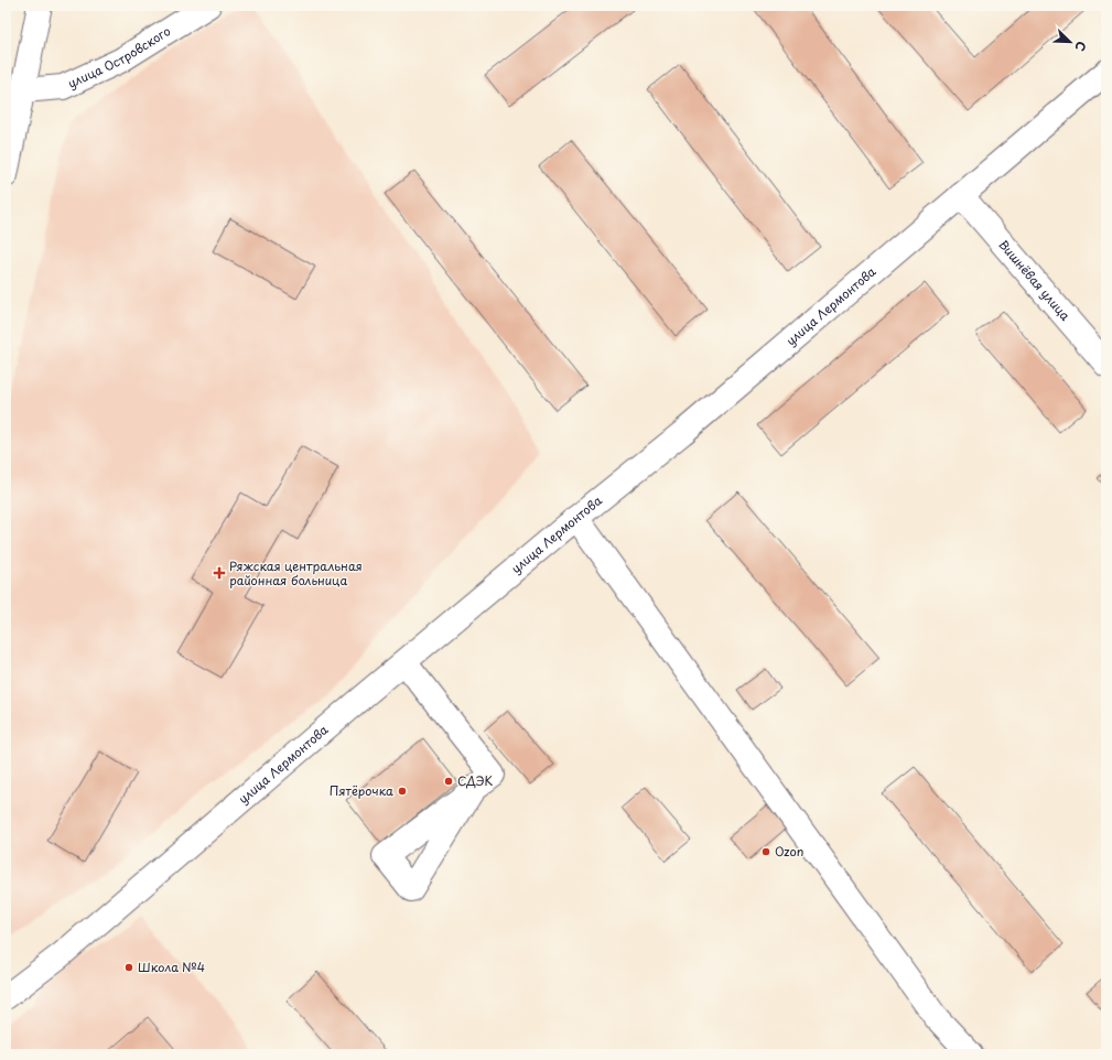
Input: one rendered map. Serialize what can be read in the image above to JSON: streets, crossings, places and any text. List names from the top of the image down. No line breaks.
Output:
{"streets":{"street":["улица Островского","Вишнёвая улица","улица Лермонтова"]},"crossings":[["Вишнёвая улица","улица Лермонтова"]],"places":{"health":["Ряжская центральная районная больница"],"other":["СДЭК","Пятёрочка","Ozon","Школа №4"]},"north":"bottom right"}
